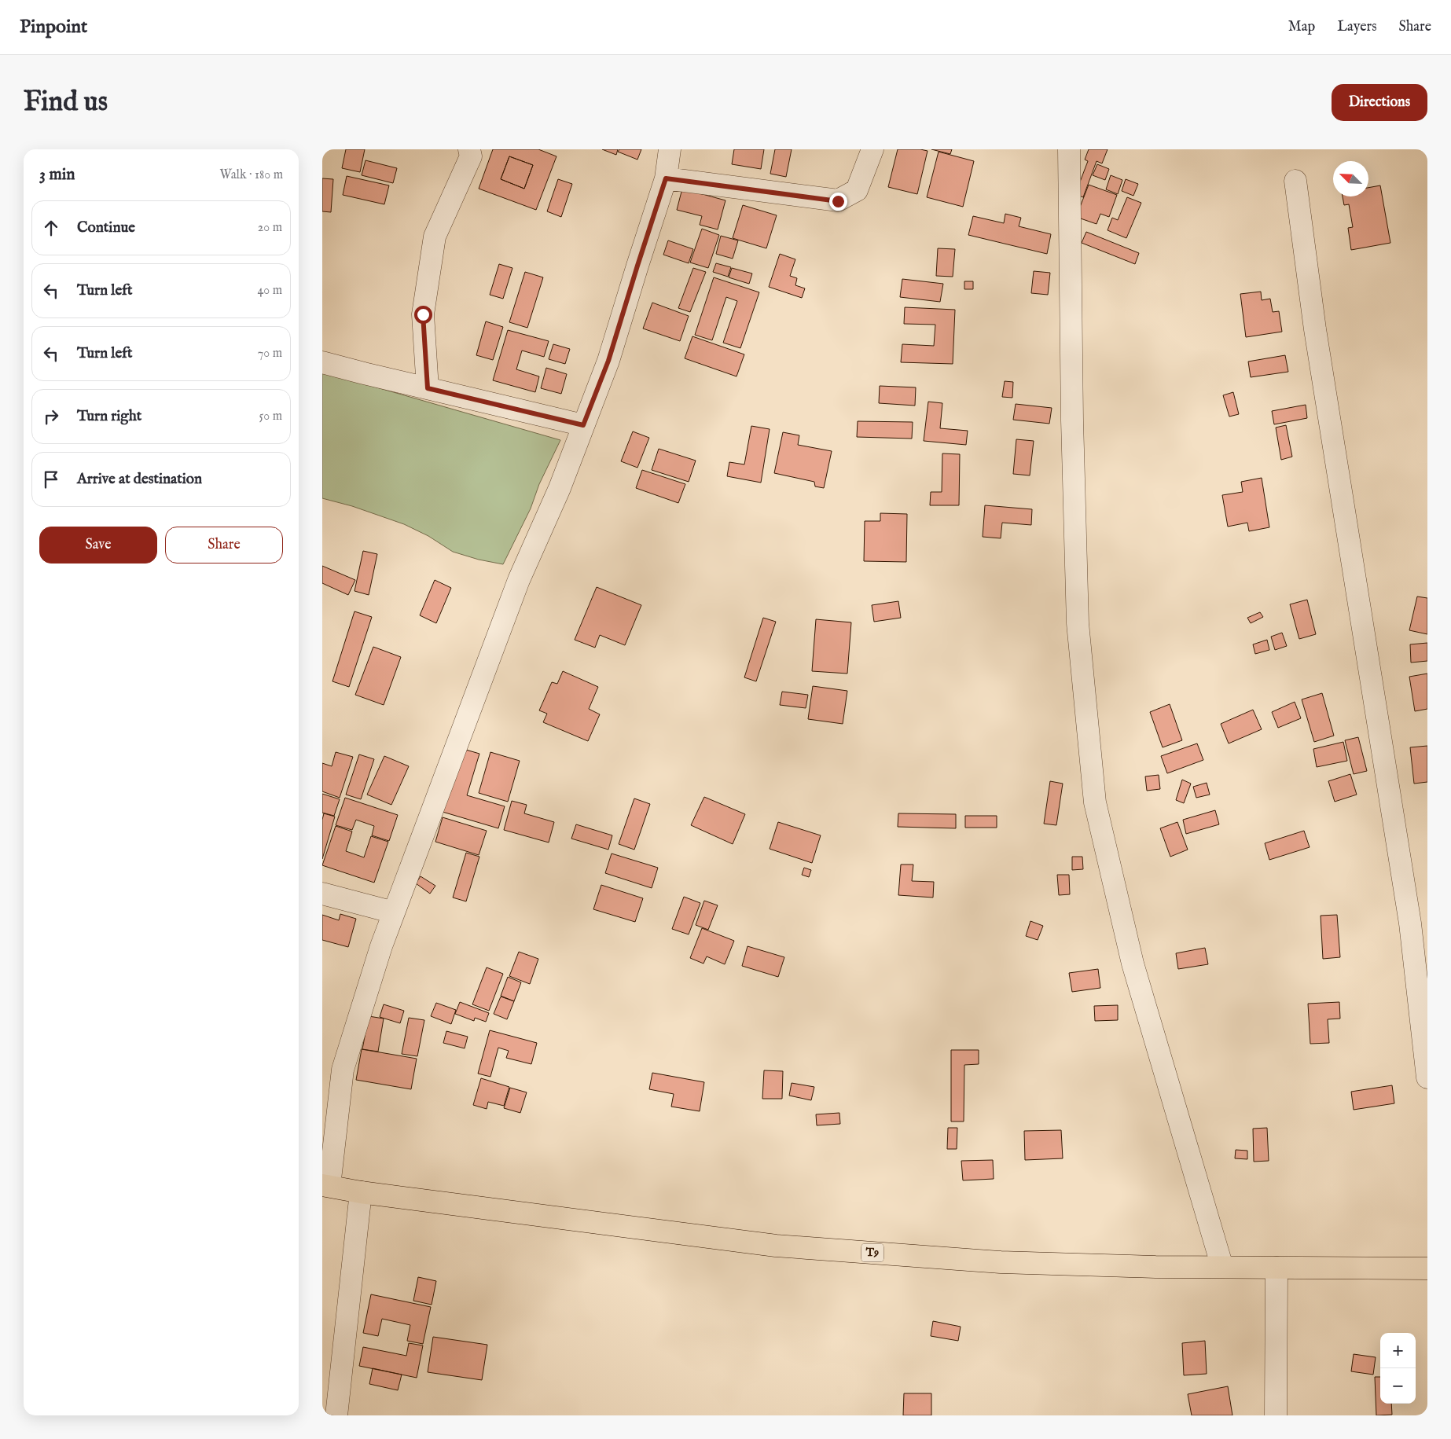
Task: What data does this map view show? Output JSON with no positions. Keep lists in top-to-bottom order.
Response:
{
  "streets": {
    "highway": ["T9"]
  },
  "north": "top left",
  "page": {
    "header": "Pinpoint",
    "nav": ["Map", "Layers", "Share"],
    "buttons": [
      "Directions",
      ["Save", "Share"]
    ],
    "title": "Find us",
    "heading": ["3 min", "Walk · 180 m"],
    "list": [
      ["Continue", "20 m"],
      ["Turn left", "40 m"],
      ["Turn left", "70 m"],
      ["Turn right", "50 m"],
      "Arrive at destination"
    ],
    "map_buttons": ["+", "−"]
  }
}
